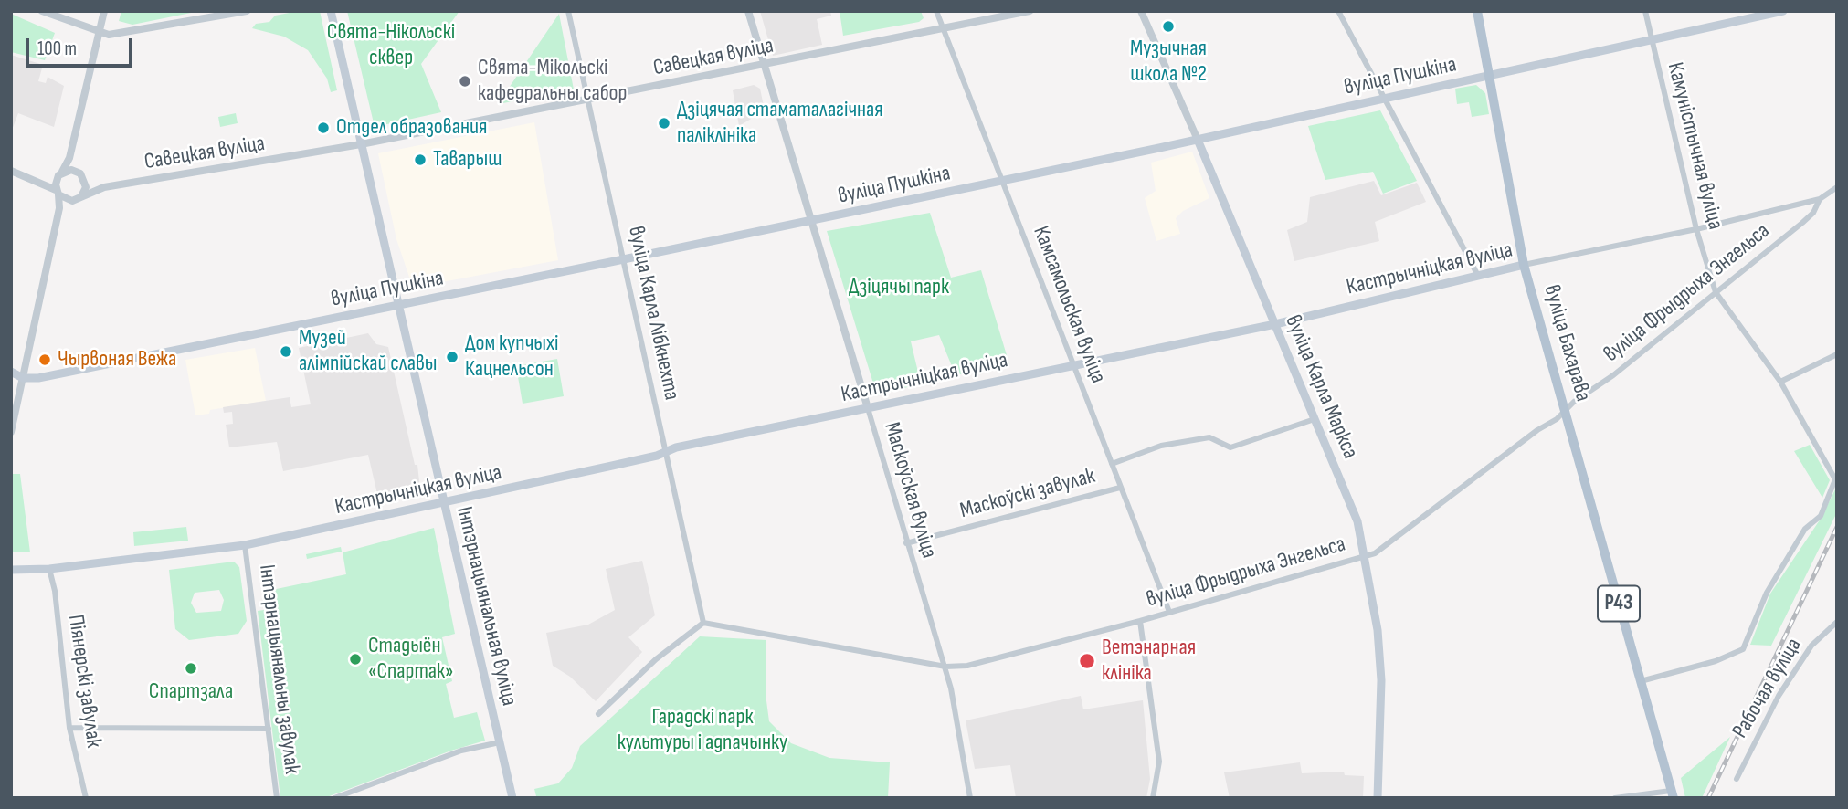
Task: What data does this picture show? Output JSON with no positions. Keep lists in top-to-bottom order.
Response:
{
  "streets": {
    "main road": [
      "вуліца Пушкіна",
      "Кастрычніцкая вуліца",
      "вуліца Бахарава",
      "вуліца Карла Маркса",
      "Р43",
      "Інтэрнацыянальная вуліца"
    ],
    "street": [
      "Савецкая вуліца",
      "Камуністычная вуліца",
      "вуліца Фрыдрыха Энгельса",
      "Камсамольская вуліца",
      "вуліца Карла Лібкнехта",
      "Маскоўская вуліца",
      "Маскоўскі завулак",
      "Інтэрнацыянальны завулак",
      "Піянерскі завулак",
      "Рабочая вуліца"
    ]
  },
  "crossings": [
    ["Савецкая вуліца", "Камсамольская вуліца"],
    ["Савецкая вуліца", "вуліца Карла Лібкнехта"],
    ["Савецкая вуліца", "Маскоўская вуліца"],
    ["Савецкая вуліца", "Інтэрнацыянальная вуліца"],
    ["вуліца Пушкіна", "Камуністычная вуліца"],
    ["вуліца Пушкіна", "Камсамольская вуліца"],
    ["вуліца Пушкіна", "вуліца Карла Лібкнехта"],
    ["вуліца Пушкіна", "вуліца Бахарава"],
    ["вуліца Пушкіна", "вуліца Карла Маркса"],
    ["вуліца Пушкіна", "Маскоўская вуліца"],
    ["вуліца Пушкіна", "Інтэрнацыянальная вуліца"],
    ["Камуністычная вуліца", "Кастрычніцкая вуліца"],
    ["Камуністычная вуліца", "вуліца Фрыдрыха Энгельса"],
    ["Кастрычніцкая вуліца", "вуліца Фрыдрыха Энгельса"],
    ["Кастрычніцкая вуліца", "Камсамольская вуліца"],
    ["Кастрычніцкая вуліца", "вуліца Карла Лібкнехта"],
    ["Кастрычніцкая вуліца", "вуліца Бахарава"],
    ["Кастрычніцкая вуліца", "вуліца Карла Маркса"],
    ["Кастрычніцкая вуліца", "Маскоўская вуліца"],
    ["Кастрычніцкая вуліца", "Інтэрнацыянальная вуліца"],
    ["Кастрычніцкая вуліца", "Інтэрнацыянальны завулак"],
    ["Кастрычніцкая вуліца", "Піянерскі завулак"],
    ["вуліца Фрыдрыха Энгельса", "Камсамольская вуліца"],
    ["вуліца Фрыдрыха Энгельса", "вуліца Карла Лібкнехта"],
    ["вуліца Фрыдрыха Энгельса", "вуліца Бахарава"],
    ["вуліца Фрыдрыха Энгельса", "вуліца Карла Маркса"],
    ["вуліца Фрыдрыха Энгельса", "Маскоўская вуліца"],
    ["Камсамольская вуліца", "Маскоўскі завулак"],
    ["вуліца Карла Маркса", "Маскоўскі завулак"],
    ["Маскоўская вуліца", "Маскоўскі завулак"]
  ],
  "parks": ["Свята-Нікольскі сквер", "Дзіцячы парк", "Гарадскі парк культуры і адпачынку"],
  "places": [
    "Музычная школа №2",
    "Свята-Мікольскі кафедральны сабор",
    "Дзіцячая стаматалагічная паліклініка",
    "Отдел образования",
    "Таварыш",
    "Музей алімпійскай славы",
    "Дом купчыхі Кацнельсон",
    "Чырвоная Вежа",
    "Стадыён «Спартак»",
    "Ветэнарная клініка",
    "Спартзала"
  ],
  "scale_bar": "100 m"
}
